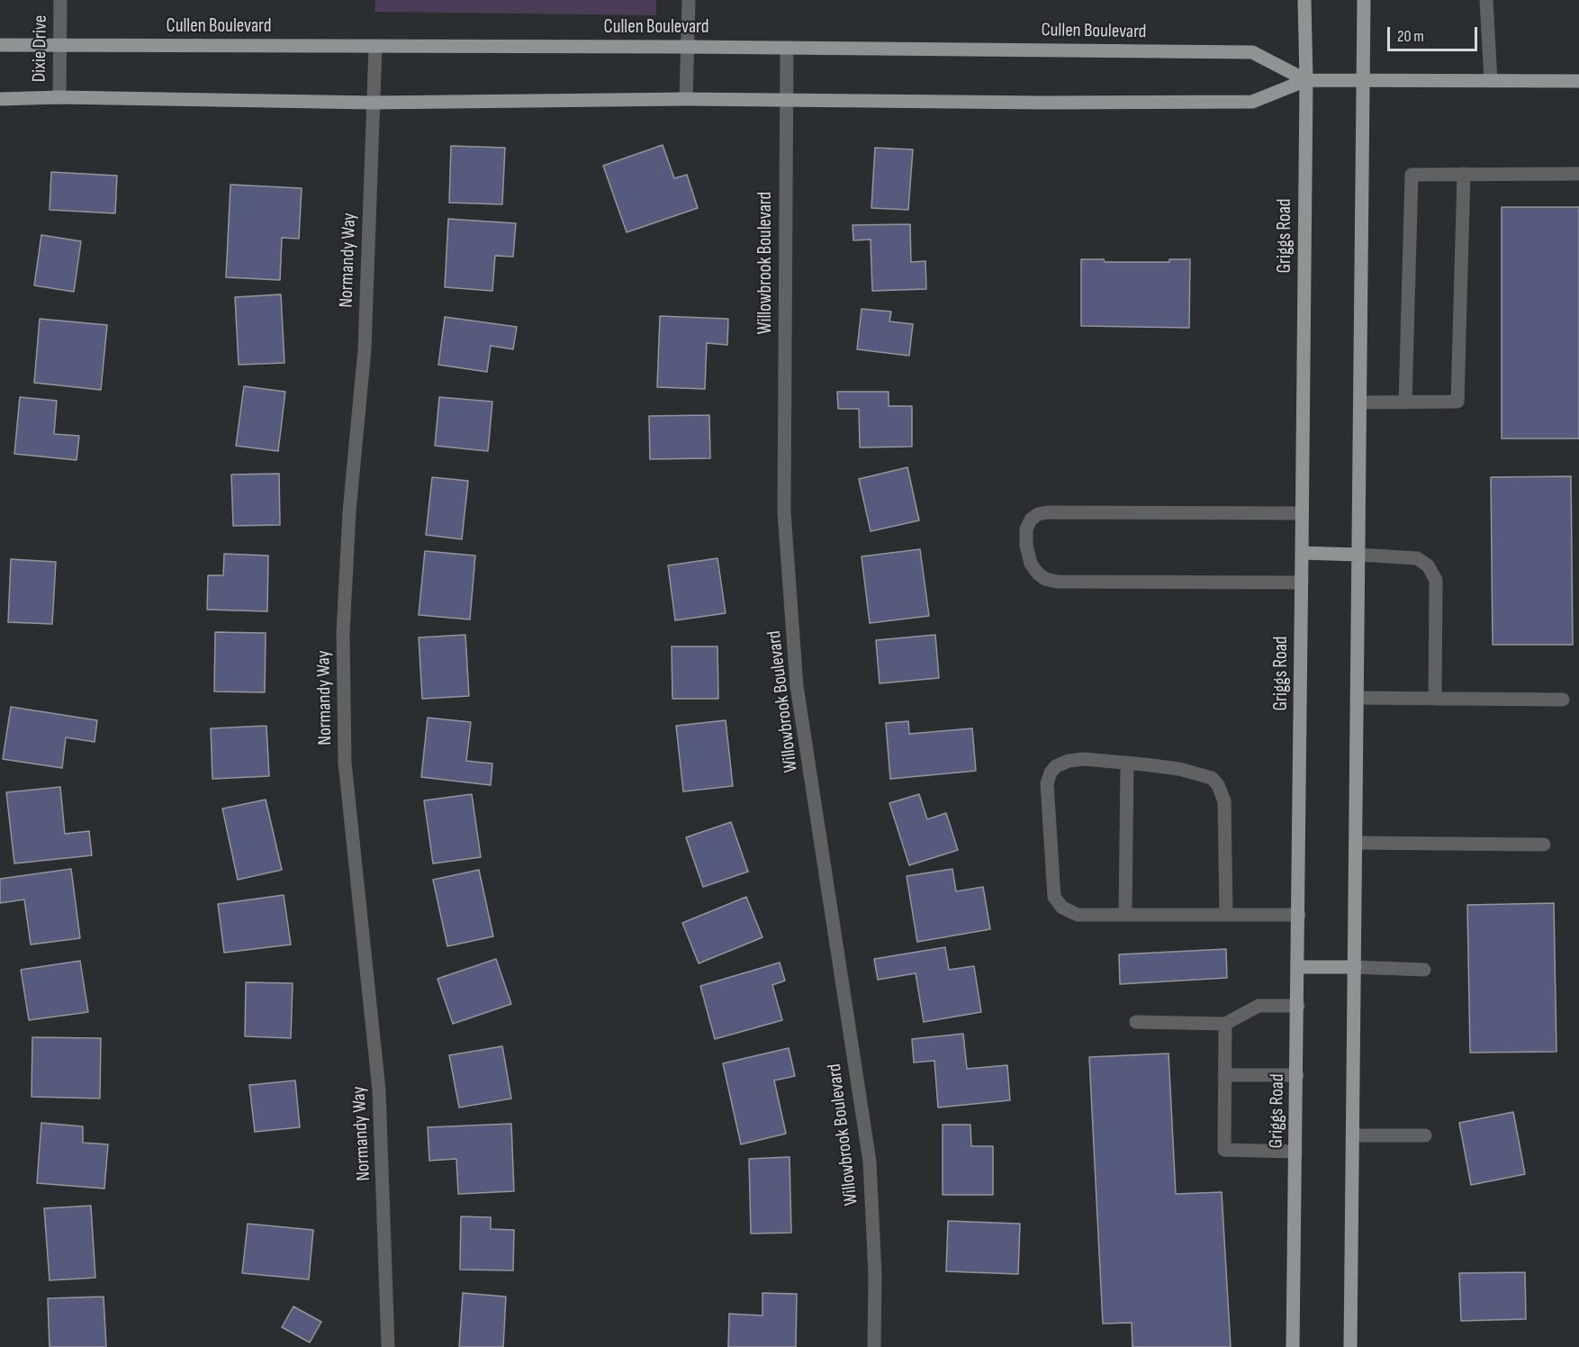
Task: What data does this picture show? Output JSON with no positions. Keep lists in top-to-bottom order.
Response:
{
  "streets": {
    "main road": ["Cullen Boulevard", "Griggs Road"],
    "street": ["Dixie Drive", "Normandy Way", "Willowbrook Boulevard"]
  },
  "crossings": [
    ["Cullen Boulevard", "Dixie Drive"],
    ["Cullen Boulevard", "Griggs Road"],
    ["Cullen Boulevard", "Normandy Way"],
    ["Cullen Boulevard", "Willowbrook Boulevard"]
  ],
  "scale_bar": "20 m"
}
